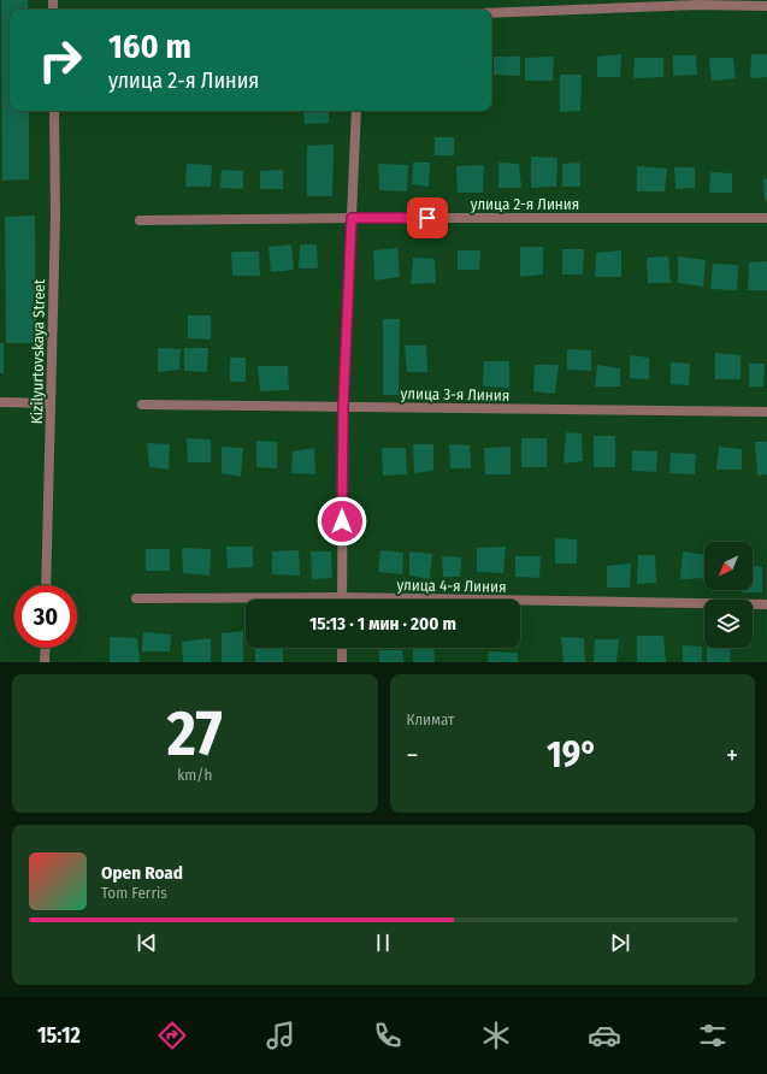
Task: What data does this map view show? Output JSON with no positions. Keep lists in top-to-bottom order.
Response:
{
  "streets": {
    "street": [
      "улица 2-я Линия",
      "Kizilyurtovskaya Street",
      "улица 3-я Линия",
      "улица 4-я Линия"
    ]
  },
  "north": "bottom left",
  "page": {
    "turn": ["160 m", "улица 2-я Линия"],
    "limit": "30",
    "trip": "15:13 · 1 мин · 200 m",
    "tile": [
      ["27", "km/h"],
      "Климат"
    ],
    "heat": ["−", "19°", "+"],
    "song": ["Open Road", "Tom Ferris"],
    "tabs": "15:12"
  }
}
